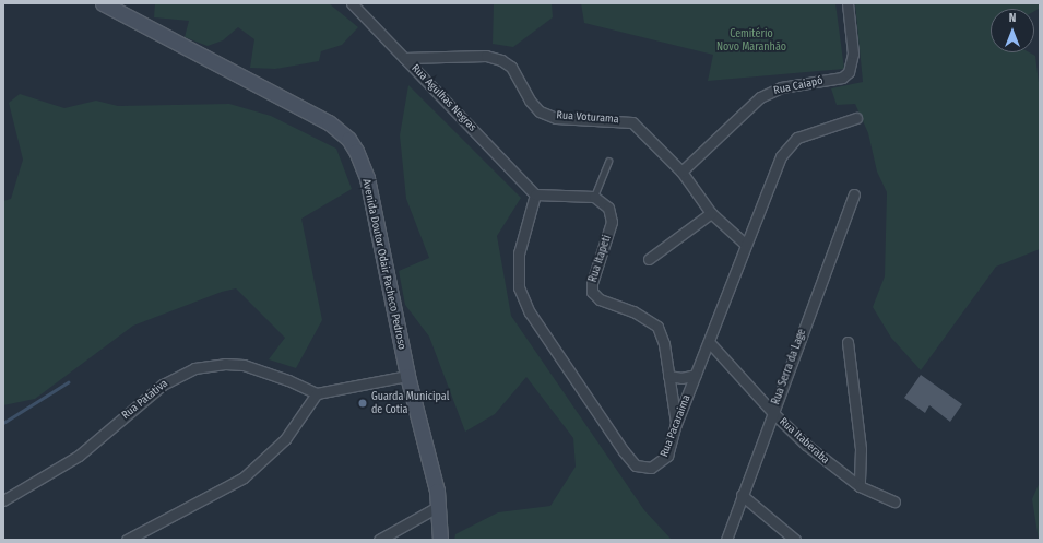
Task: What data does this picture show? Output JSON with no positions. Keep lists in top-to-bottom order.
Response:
{
  "streets": {
    "main road": ["Avenida Doutor Odair Pacheco Pedroso"],
    "street": [
      "Rua Caiapó",
      "Rua Agulhas Negras",
      "Rua Voturama",
      "Rua Itapeti",
      "Rua Serra da Lage",
      "Rua Patativa",
      "Rua Pacaraima",
      "Rua Itaberaba"
    ]
  },
  "crossings": [
    ["Rua Caiapó", "Rua Voturama"],
    ["Rua Agulhas Negras", "Rua Voturama"],
    ["Rua Agulhas Negras", "Rua Pacaraima"],
    ["Rua Voturama", "Rua Pacaraima"],
    ["Rua Itapeti", "Rua Pacaraima"],
    ["Rua Serra da Lage", "Rua Itaberaba"],
    ["Rua Pacaraima", "Rua Itaberaba"]
  ],
  "parks": ["Cemitério Novo Maranhão"],
  "places": ["Guarda Municipal de Cotia"],
  "north": "top"
}
